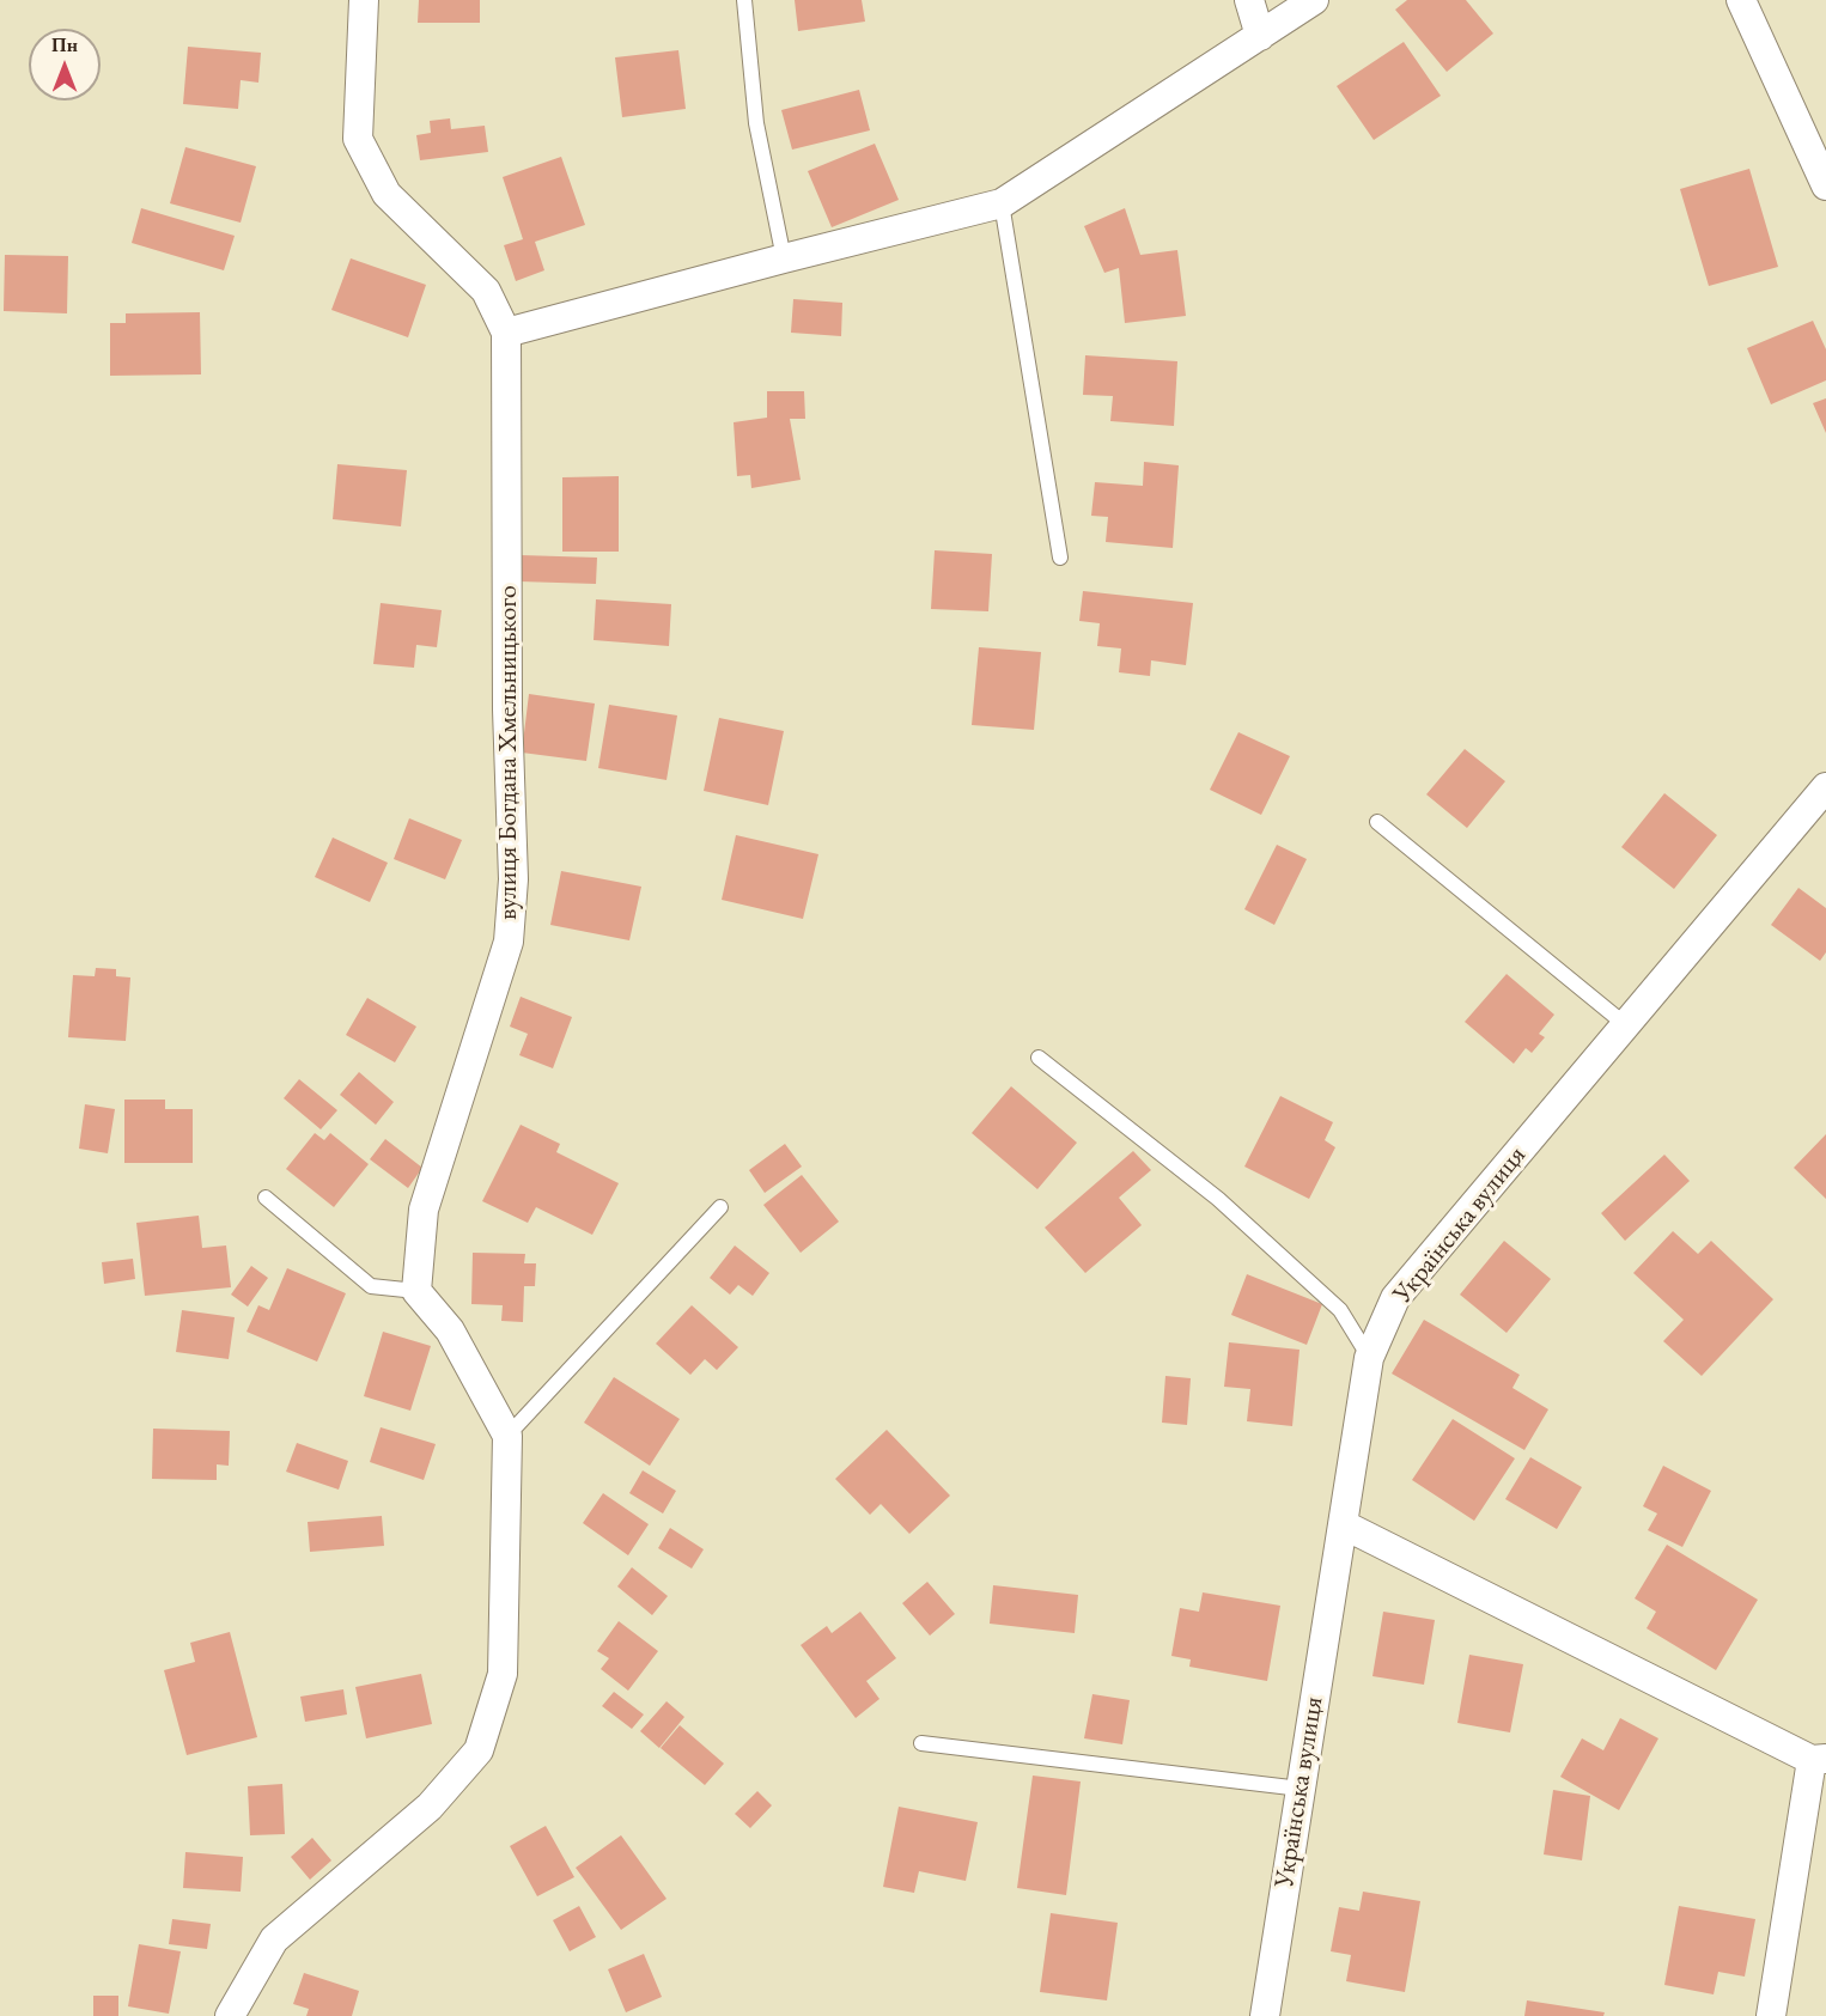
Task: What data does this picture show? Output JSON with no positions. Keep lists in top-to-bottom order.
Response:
{
  "streets": {
    "street": ["вулиця Богдана Хмельницького", "Українська вулиця"]
  },
  "north": "top"
}
